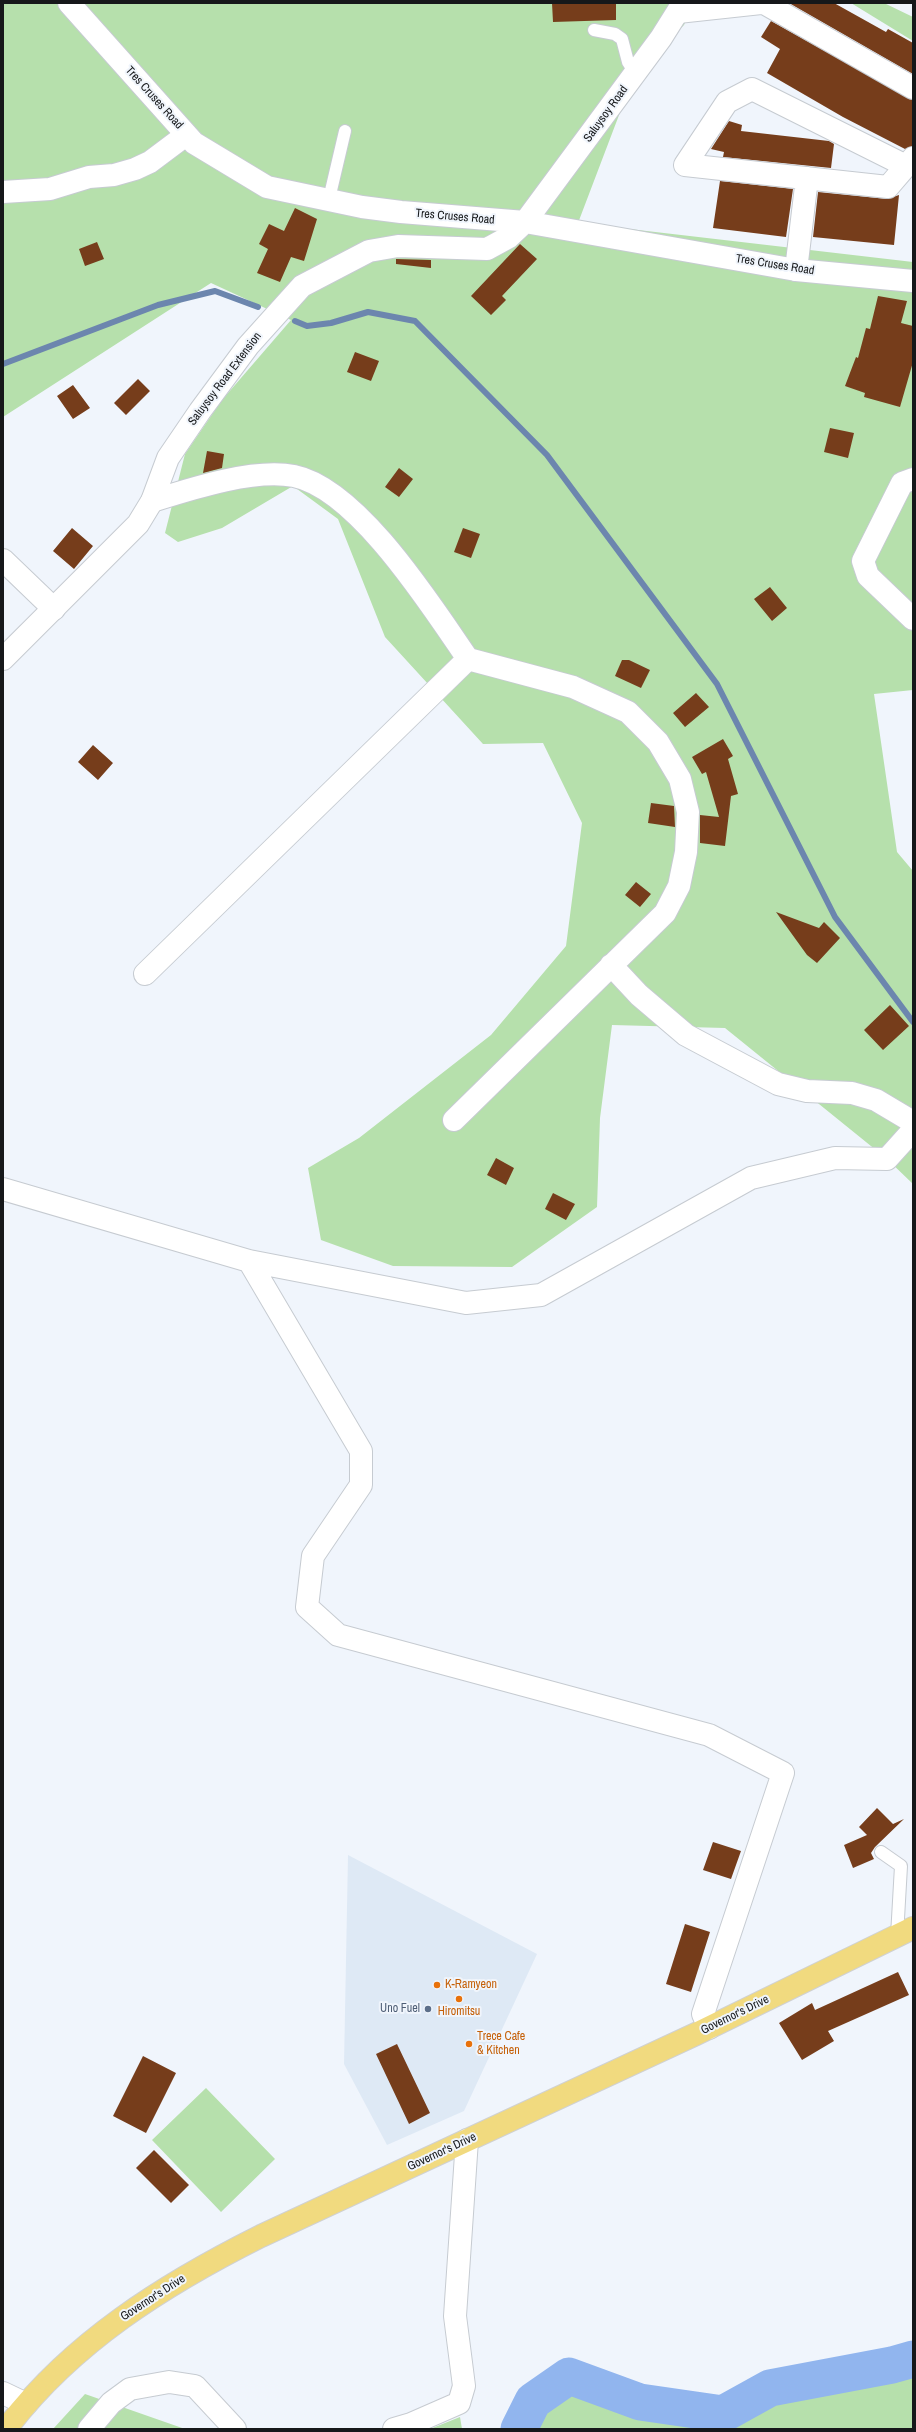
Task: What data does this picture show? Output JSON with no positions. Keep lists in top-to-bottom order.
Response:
{
  "streets": {
    "main road": ["Governor's Drive"],
    "street": ["Tres Cruses Road", "Saluysoy Road", "Saluysoy Road Extension"]
  },
  "crossings": [
    ["Tres Cruses Road", "Saluysoy Road"],
    ["Tres Cruses Road", "Saluysoy Road Extension"],
    ["Saluysoy Road", "Saluysoy Road Extension"]
  ],
  "places": [
    "K-Ramyeon",
    "Hiromitsu",
    "Uno Fuel",
    "Trece Cafe & Kitchen"
  ]
}
